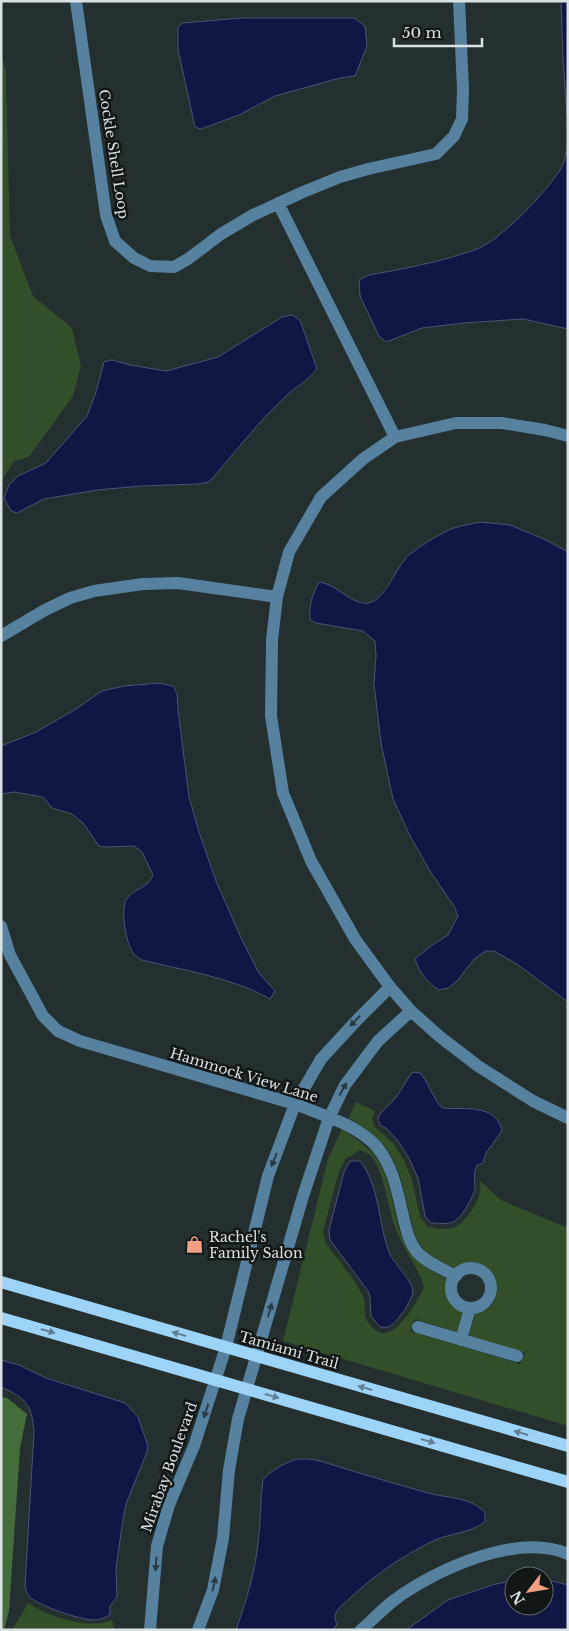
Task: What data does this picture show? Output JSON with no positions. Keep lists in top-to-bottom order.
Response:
{
  "streets": {
    "main road": ["Tamiami Trail"],
    "street": ["Cockle Shell Loop", "Hammock View Lane", "Mirabay Boulevard"]
  },
  "crossings": [
    ["Hammock View Lane", "Mirabay Boulevard"],
    ["Tamiami Trail", "Mirabay Boulevard"]
  ],
  "places": {
    "shop": ["Rachel's Family Salon"]
  },
  "scale_bar": "50 m",
  "north": "bottom left"
}
